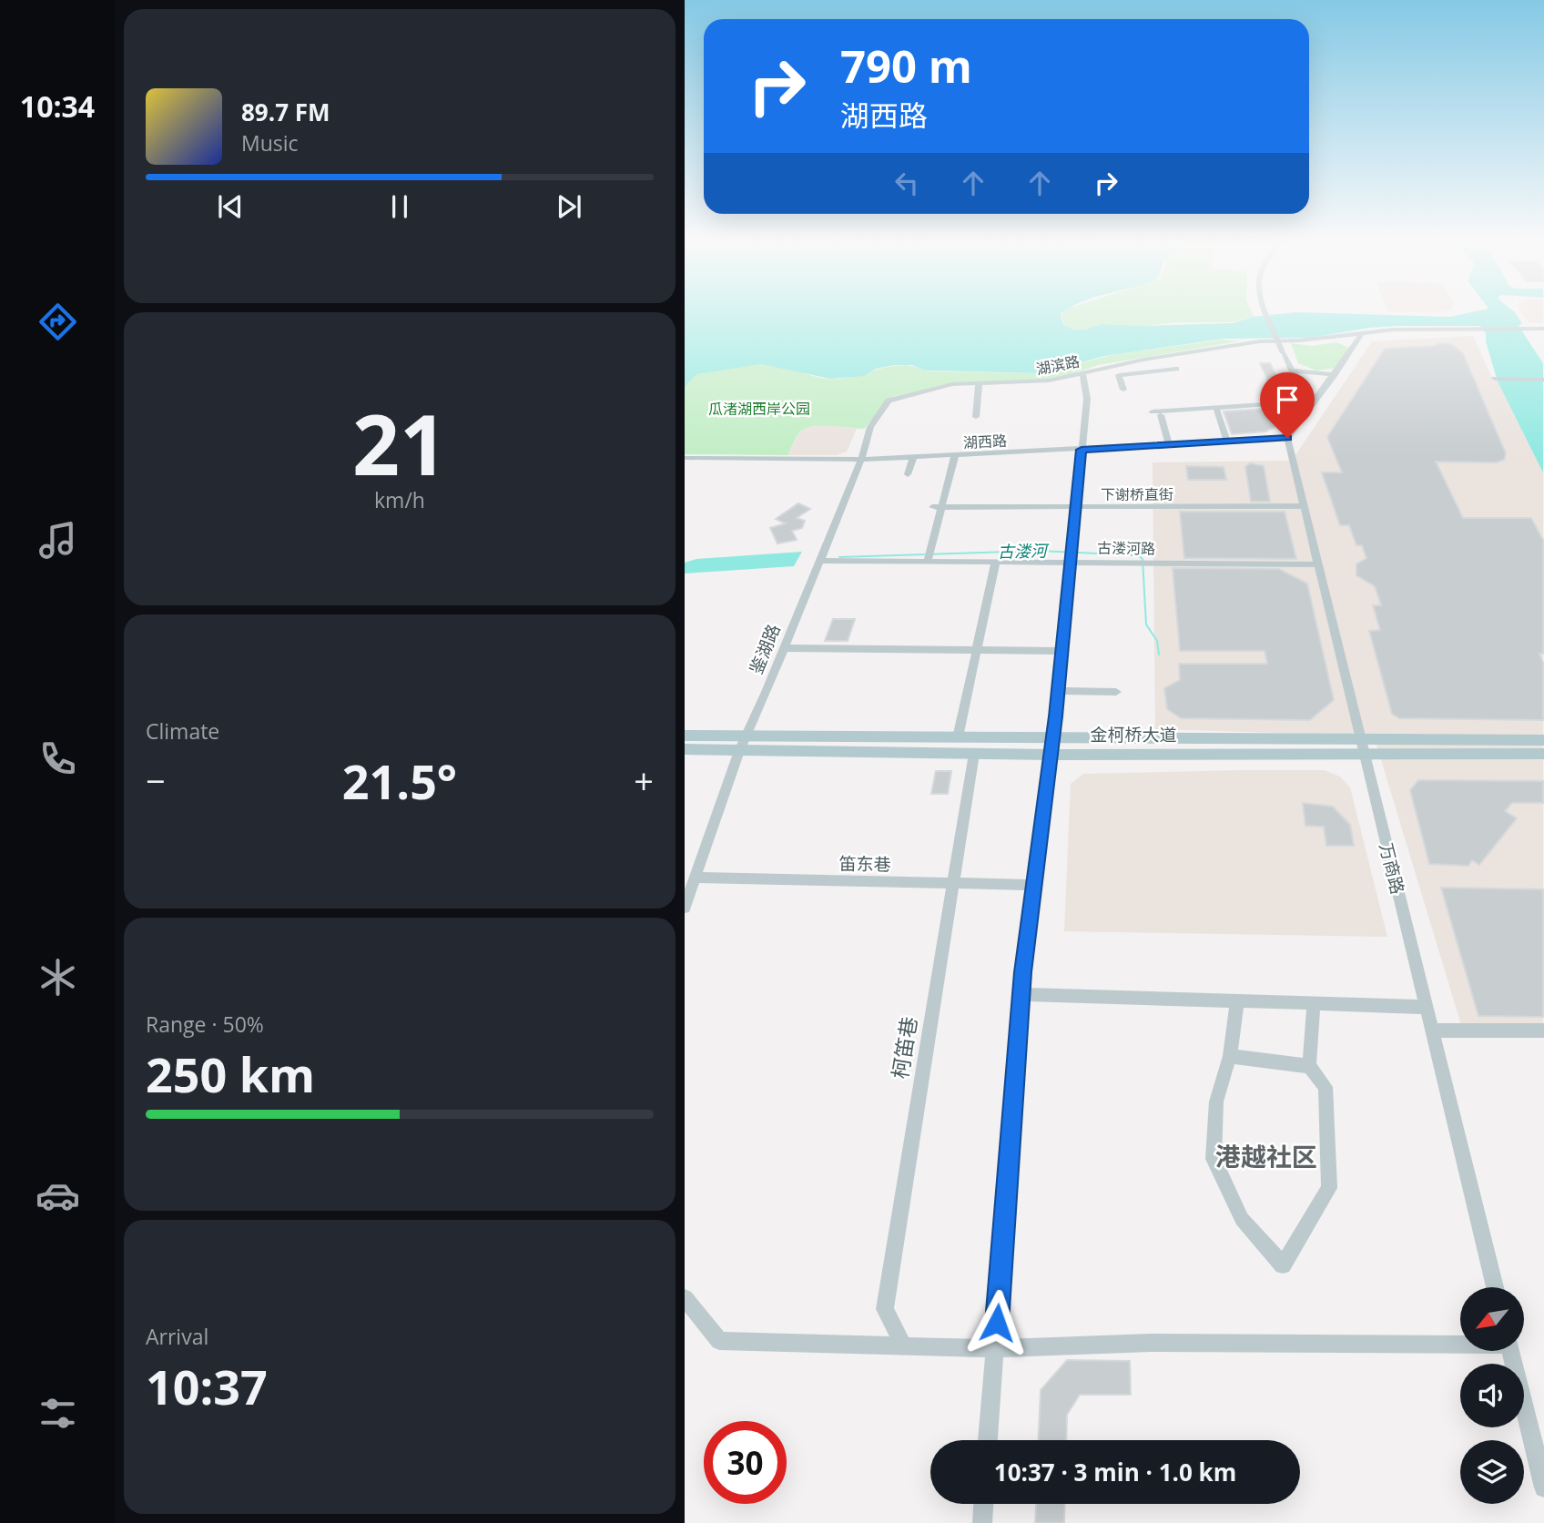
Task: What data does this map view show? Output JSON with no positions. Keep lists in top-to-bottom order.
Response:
{
  "streets": {
    "main road": ["金柯桥大道"],
    "street": [
      "湖滨路",
      "湖西路",
      "下谢桥直街",
      "古溇河路",
      "鉴湖路",
      "笛东巷",
      "万商路",
      "柯笛巷"
    ]
  },
  "crossings": [
    ["湖滨路", "鉴湖路"],
    ["湖西路", "鉴湖路"],
    ["湖西路", "万商路"],
    ["下谢桥直街", "万商路"],
    ["古溇河路", "鉴湖路"],
    ["古溇河路", "万商路"],
    ["鉴湖路", "金柯桥大道"],
    ["鉴湖路", "笛东巷"],
    ["金柯桥大道", "万商路"],
    ["金柯桥大道", "柯笛巷"],
    ["笛东巷", "柯笛巷"]
  ],
  "districts": ["港越社区"],
  "water": ["古溇河"],
  "parks": ["瓜渚湖西岸公园"],
  "north": "bottom left",
  "page": {
    "tabs": "10:34",
    "turn": ["790 m", "湖西路"],
    "song": ["89.7 FM", "Music"],
    "tile": [
      ["21", "km/h"],
      "Climate",
      ["Range · 50%", "250 km"],
      ["Arrival", "10:37"]
    ],
    "heat": ["−", "21.5°", "+"],
    "limit": "30",
    "trip": "10:37 · 3 min · 1.0 km"
  }
}
